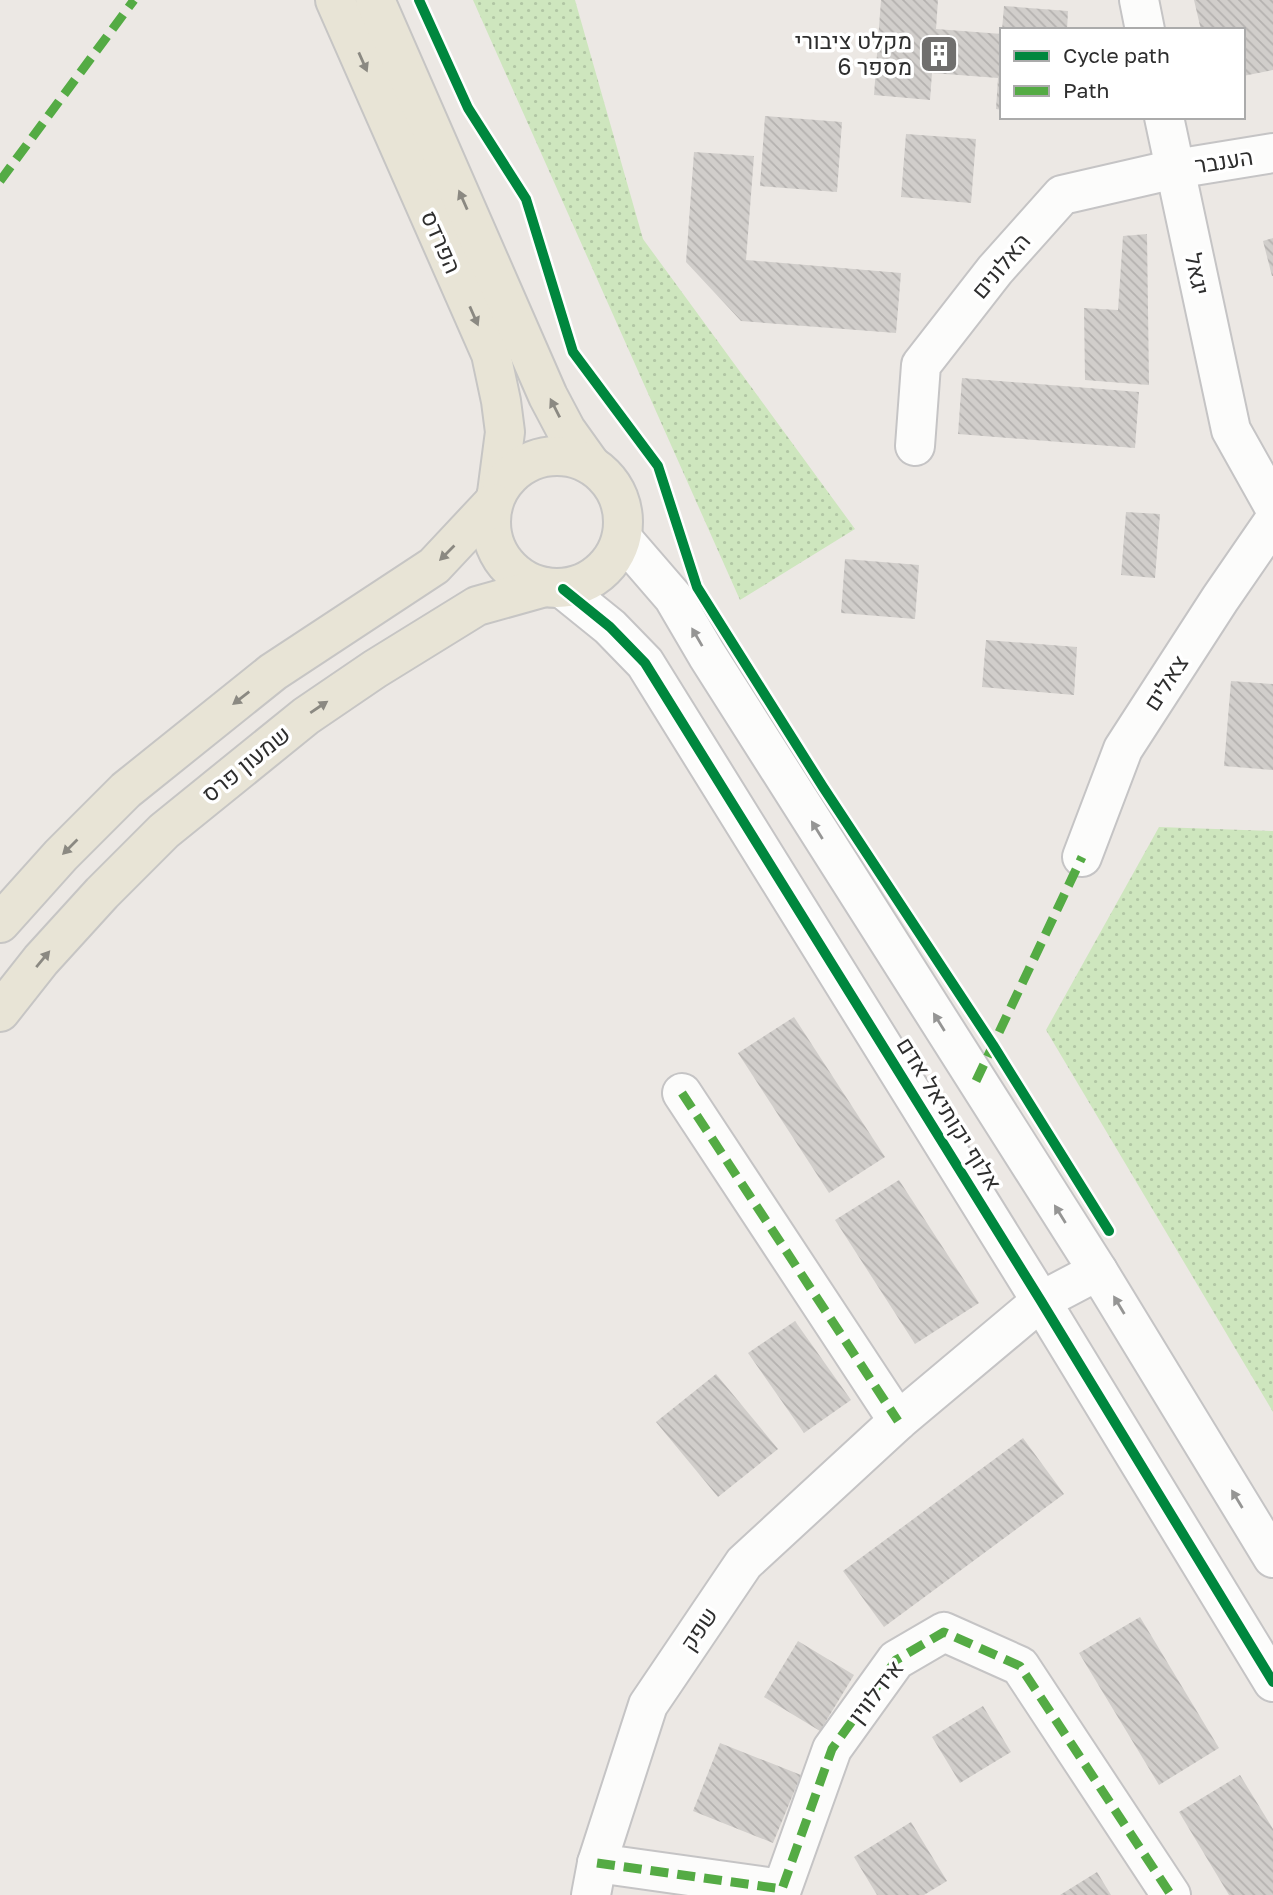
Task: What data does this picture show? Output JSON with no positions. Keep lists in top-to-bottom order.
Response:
{
  "streets": {
    "main road": ["הפרדס", "שמעון פרס"],
    "street": [
      "הענבר",
      "האלונים",
      "יגאל",
      "צאלים",
      "אלוף יקותיאל אדם",
      "שפק",
      "אידלווין"
    ]
  },
  "crossings": [
    ["הענבר", "האלונים"],
    ["הענבר", "יגאל"],
    ["הפרדס", "שמעון פרס"],
    ["הפרדס", "אלוף יקותיאל אדם"],
    ["האלונים", "יגאל"],
    ["שמעון פרס", "אלוף יקותיאל אדם"],
    ["אלוף יקותיאל אדם", "שפק"],
    ["שפק", "אידלווין"]
  ],
  "places": {
    "building": ["מקלט ציבורי מספר 6"]
  },
  "legend": ["Cycle path", "Path"]
}
